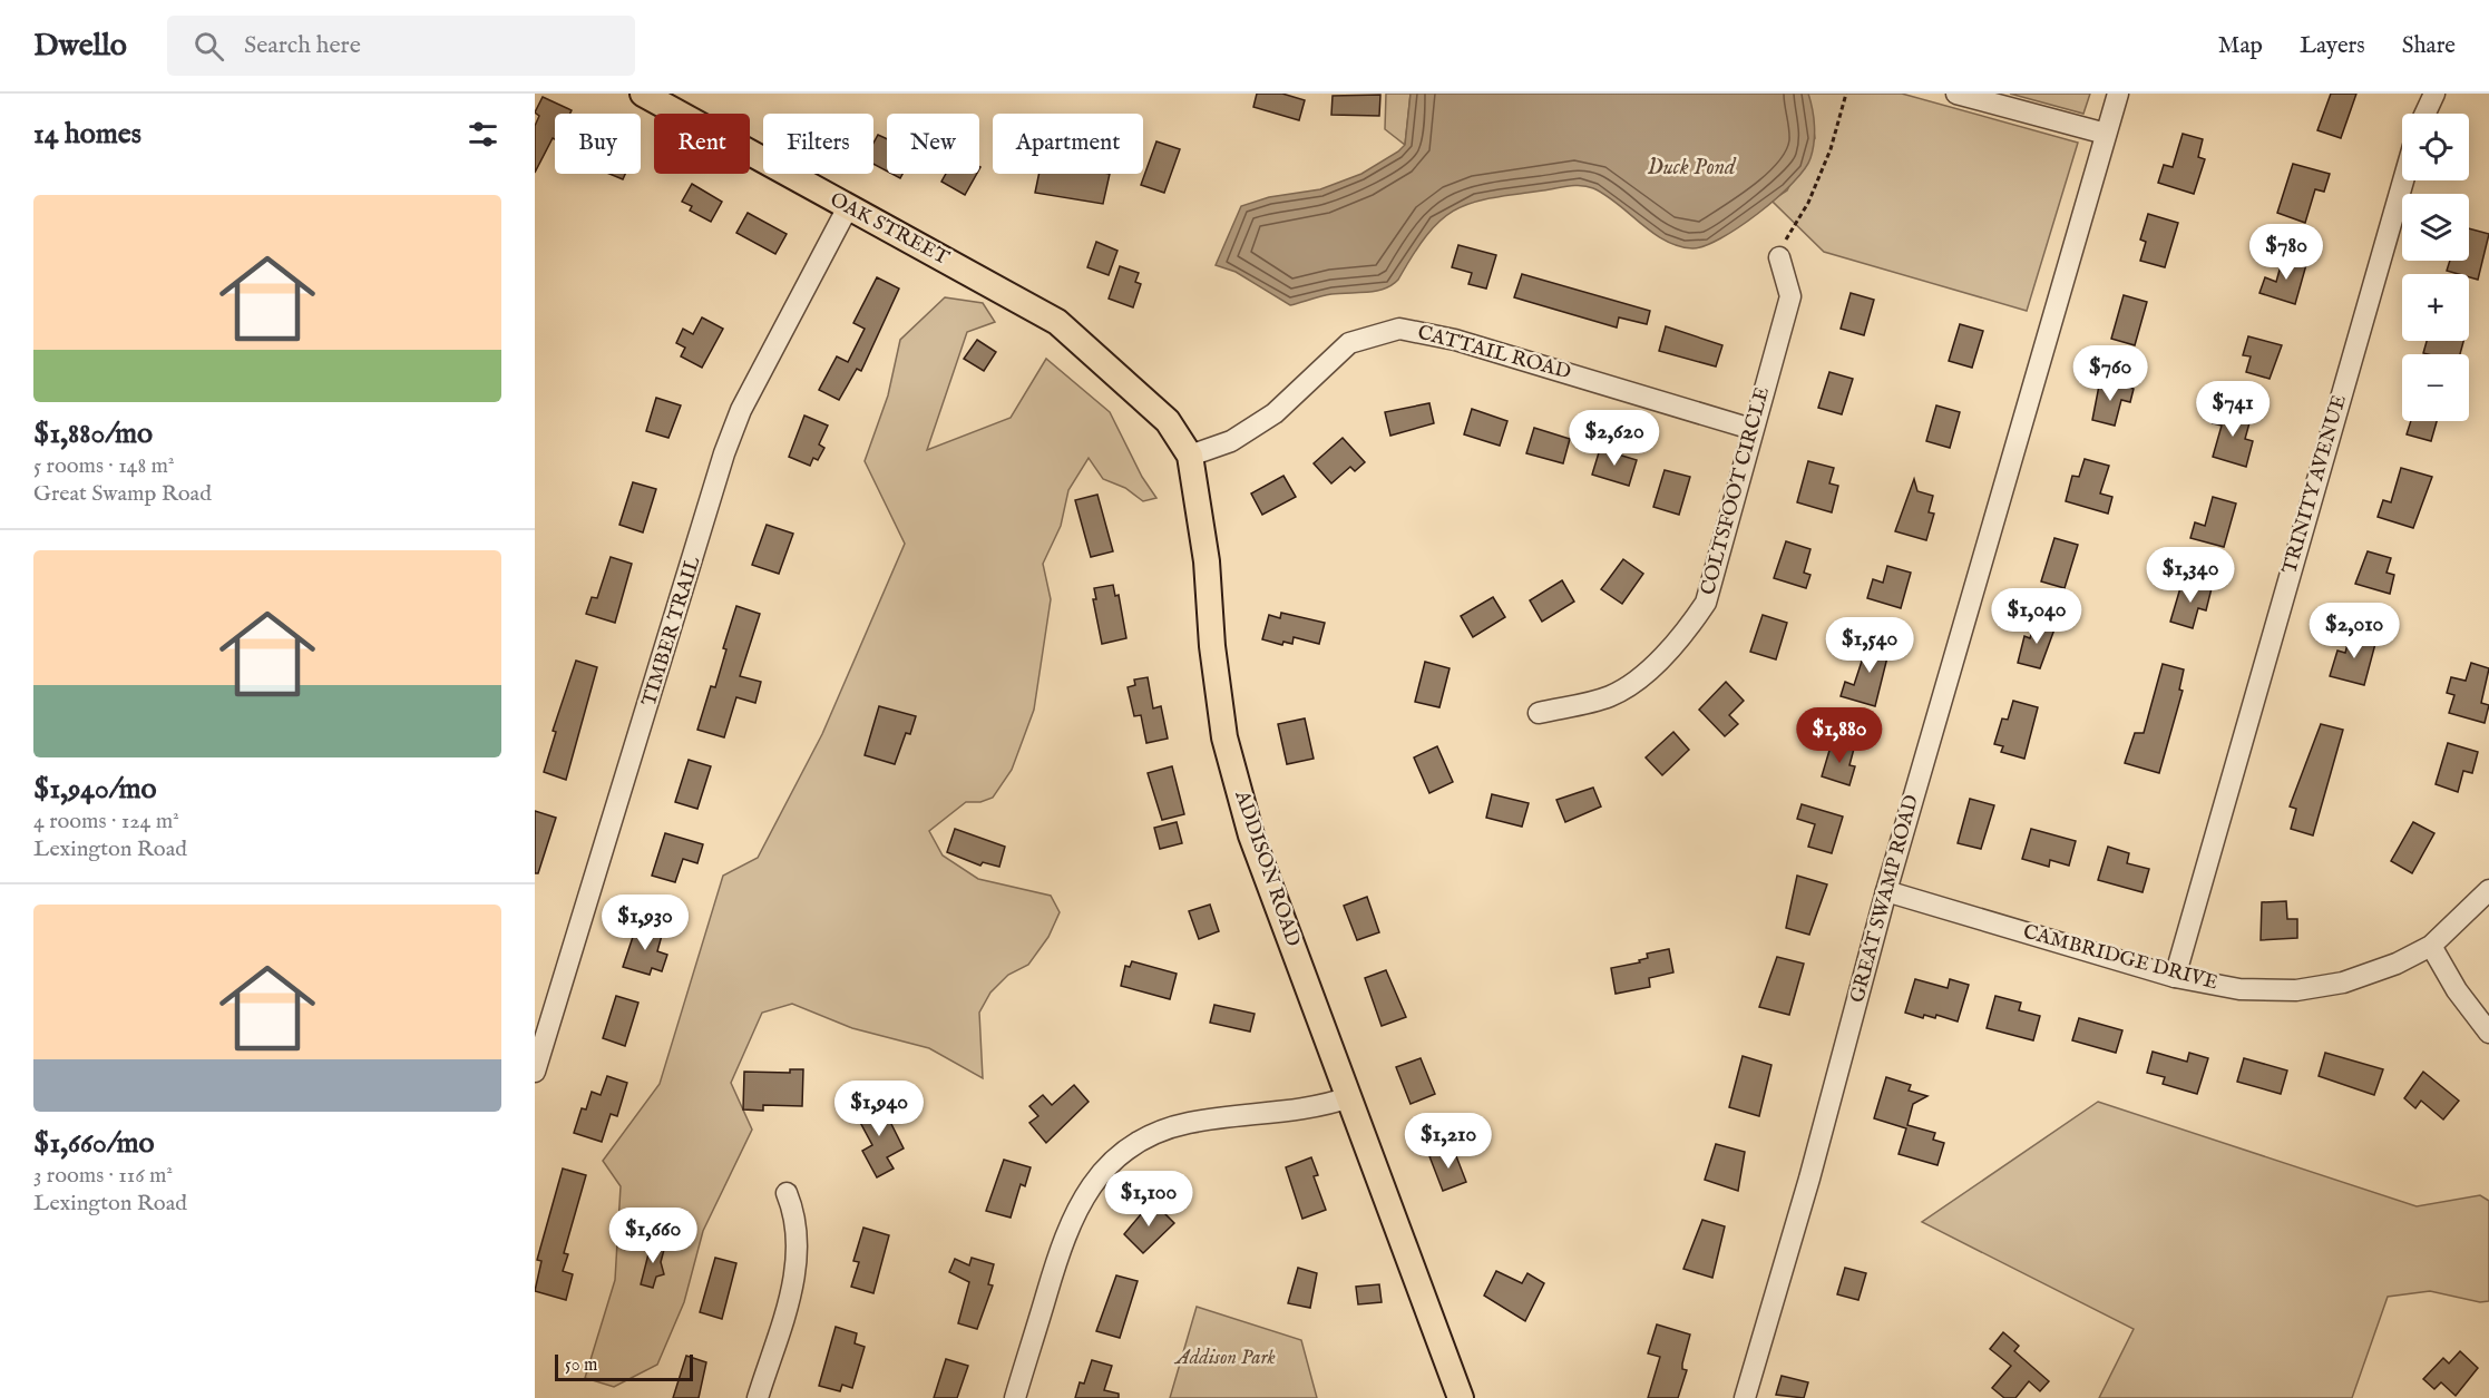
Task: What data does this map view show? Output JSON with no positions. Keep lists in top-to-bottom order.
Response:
{
  "streets": {
    "main road": ["OAK STREET", "ADDISON ROAD"],
    "street": [
      "CATTAIL ROAD",
      "TRINITY AVENUE",
      "COLTSFOOT CIRCLE",
      "TIMBER TRAIL",
      "GREAT SWAMP ROAD",
      "CAMBRIDGE DRIVE"
    ]
  },
  "crossings": [
    ["OAK STREET", "TIMBER TRAIL"],
    ["OAK STREET", "ADDISON ROAD"],
    ["CATTAIL ROAD", "COLTSFOOT CIRCLE"],
    ["CATTAIL ROAD", "ADDISON ROAD"],
    ["TRINITY AVENUE", "CAMBRIDGE DRIVE"],
    ["GREAT SWAMP ROAD", "CAMBRIDGE DRIVE"]
  ],
  "water": ["Duck Pond"],
  "parks": ["Addison Park"],
  "scale_bar": "50 m",
  "page": {
    "header": "Dwello",
    "search": "Search here",
    "nav": ["Map", "Layers", "Share"],
    "heading": "14 homes",
    "map_buttons": ["+", "−"],
    "chip": [
      "Buy",
      "Rent",
      "Filters",
      "New",
      "Apartment"
    ],
    "list": [
      {
        "name": "$1,880/mo",
        "note": "5 rooms · 148 m² · Great Swamp Road"
      },
      {
        "name": "$1,940/mo",
        "note": "4 rooms · 124 m² · Lexington Road"
      },
      {
        "name": "$1,660/mo",
        "note": "3 rooms · 116 m² · Lexington Road"
      }
    ],
    "price": [
      "$780",
      "$760",
      "$741",
      "$2,620",
      "$1,340",
      "$1,040",
      "$2,010",
      "$1,540",
      "$1,880",
      "$1,930",
      "$1,940",
      "$1,210",
      "$1,100",
      "$1,660"
    ],
    "scale": "50 m"
  }
}
